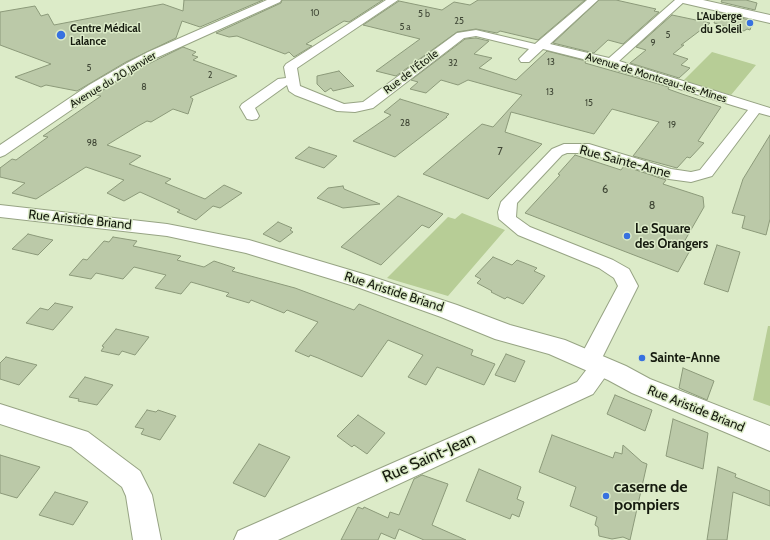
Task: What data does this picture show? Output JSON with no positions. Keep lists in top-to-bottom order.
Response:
{
  "streets": {
    "main road": ["Rue Aristide Briand"],
    "street": [
      "Rue de l'Étoile",
      "Avenue de Montceau-les-Mines",
      "Avenue du 20 Janvier",
      "Rue Sainte-Anne",
      "Rue Saint-Jean"
    ]
  },
  "crossings": [
    ["Rue de l'Étoile", "Avenue de Montceau-les-Mines"],
    ["Avenue de Montceau-les-Mines", "Rue Sainte-Anne"],
    ["Rue Sainte-Anne", "Rue Aristide Briand"],
    ["Rue Sainte-Anne", "Rue Saint-Jean"],
    ["Rue Aristide Briand", "Rue Saint-Jean"]
  ],
  "places": [
    "L'Auberge du Soleil",
    "Centre Médical Lalance",
    "Le Square des Orangers",
    "Sainte-Anne",
    "caserne de pompiers"
  ],
  "house_numbers": [
    "10",
    "5 b",
    "25",
    "5 a",
    "5",
    "9",
    "13",
    "32",
    "5",
    "2",
    "8",
    "13",
    "15",
    "28",
    "19",
    "98",
    "7",
    "6",
    "8"
  ]
}
